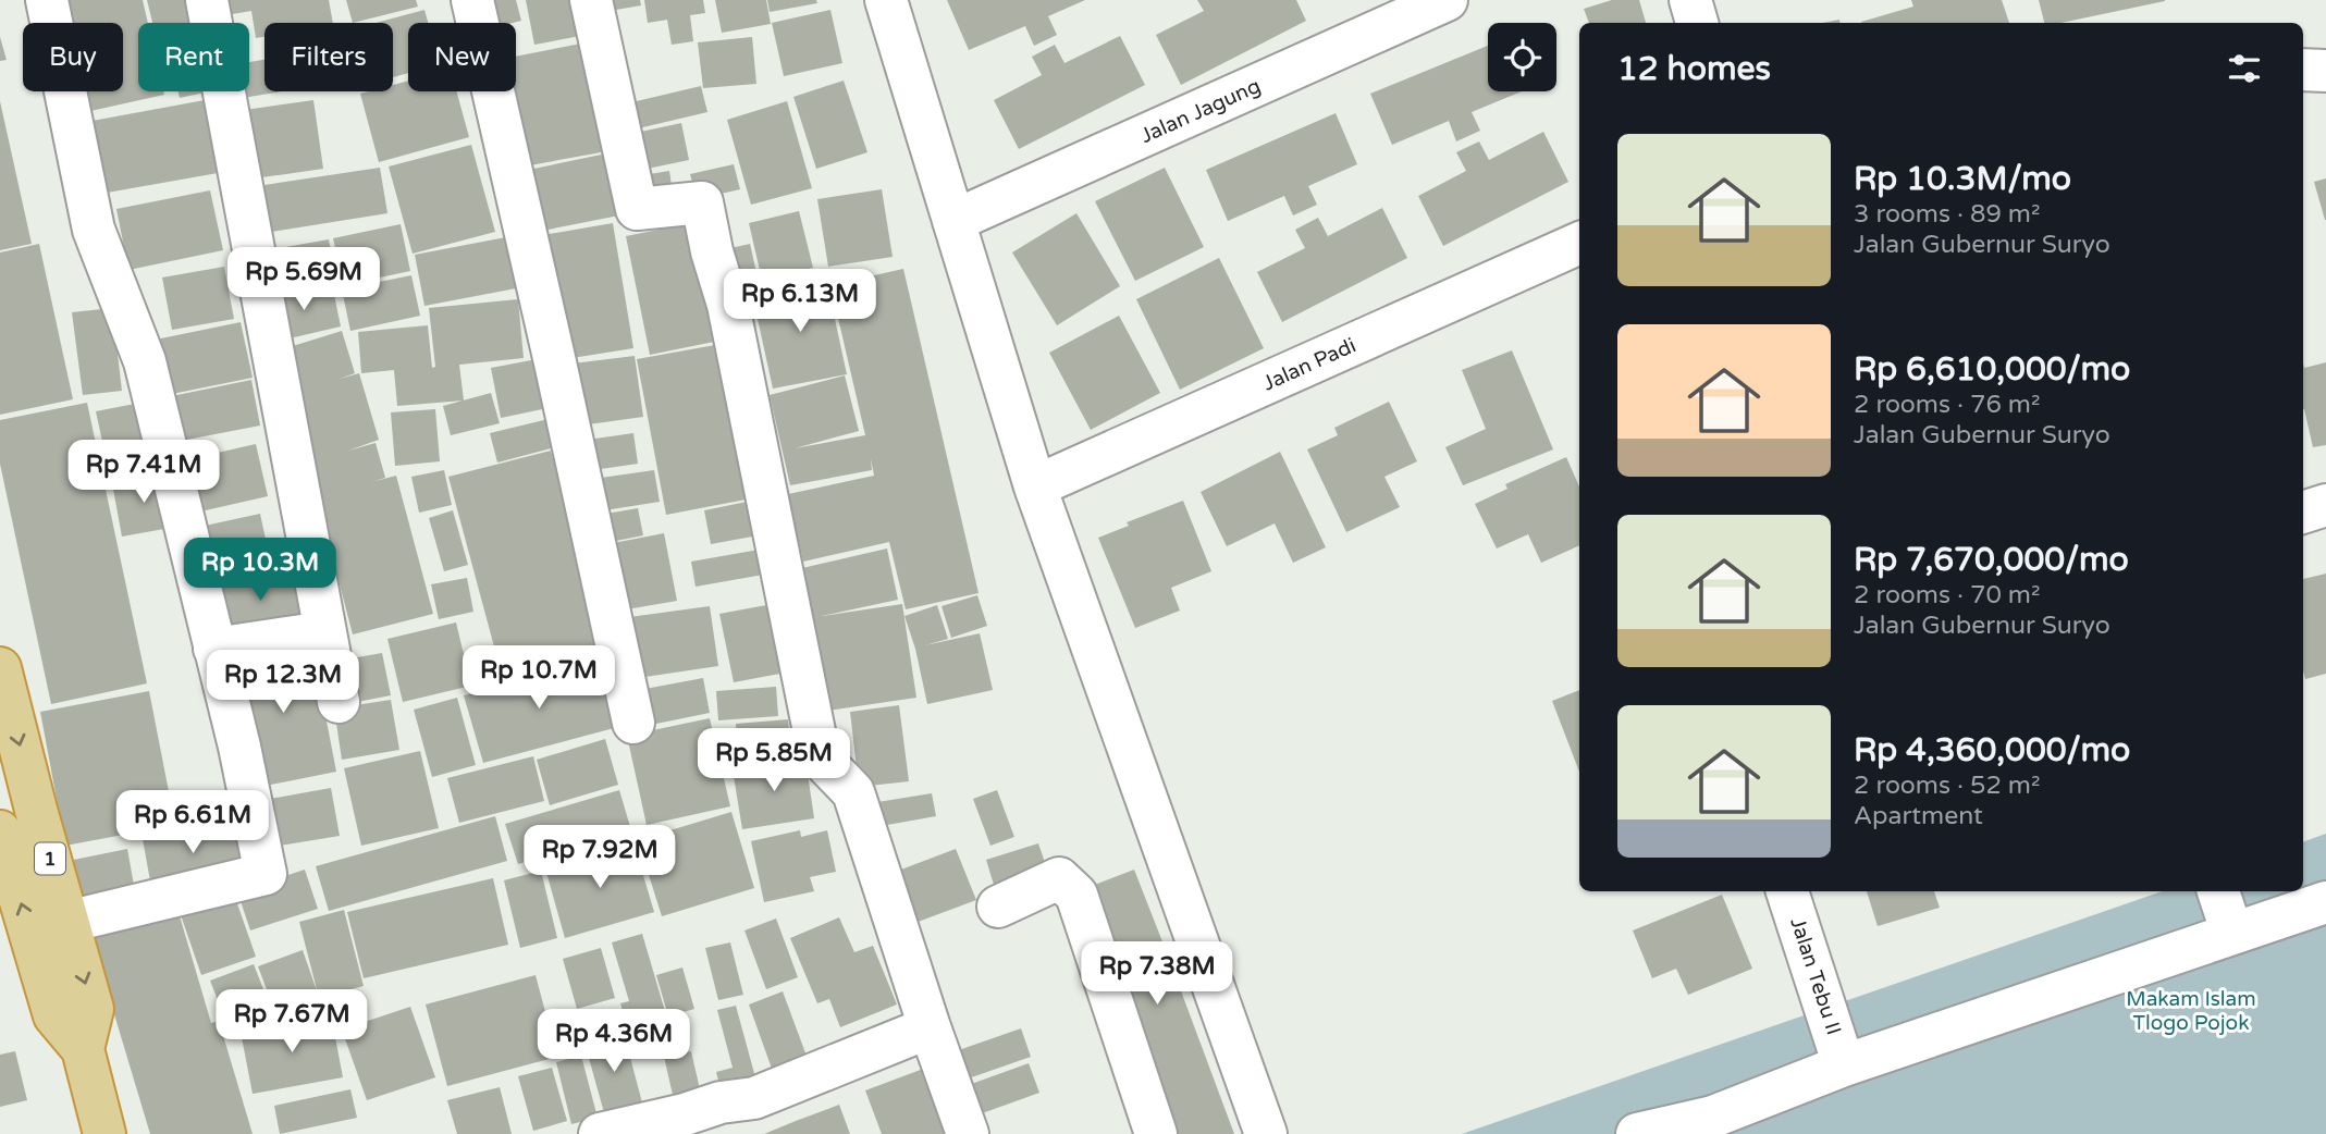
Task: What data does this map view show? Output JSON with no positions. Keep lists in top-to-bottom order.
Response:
{
  "streets": {
    "highway": ["1"],
    "street": ["Jalan Jagung", "Jalan Padi", "Jalan Tebu II"]
  },
  "parks": ["Makam Islam Tlogo Pojok"],
  "page": {
    "chip": [
      "Buy",
      "Rent",
      "Filters",
      "New"
    ],
    "heading": "12 homes",
    "list": [
      {
        "name": "Rp 10.3M/mo",
        "note": "3 rooms · 89 m² · Jalan Gubernur Suryo"
      },
      {
        "name": "Rp 6,610,000/mo",
        "note": "2 rooms · 76 m² · Jalan Gubernur Suryo"
      },
      {
        "name": "Rp 7,670,000/mo",
        "note": "2 rooms · 70 m² · Jalan Gubernur Suryo"
      },
      {
        "name": "Rp 4,360,000/mo",
        "note": "2 rooms · 52 m² · Apartment"
      }
    ],
    "price": [
      "Rp 5.69M",
      "Rp 6.13M",
      "Rp 7.41M",
      "Rp 10.3M",
      "Rp 10.7M",
      "Rp 12.3M",
      "Rp 5.85M",
      "Rp 6.61M",
      "Rp 7.92M",
      "Rp 7.38M",
      "Rp 7.67M",
      "Rp 4.36M"
    ]
  }
}
